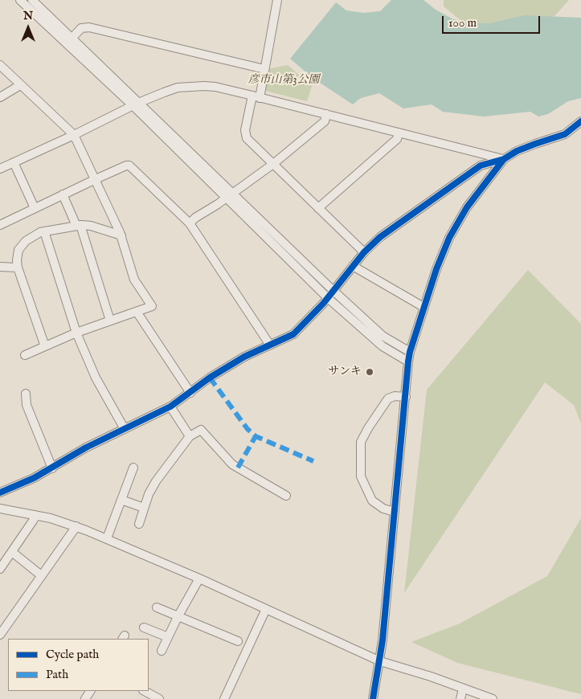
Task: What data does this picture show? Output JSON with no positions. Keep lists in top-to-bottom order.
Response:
{
  "parks": ["彦市山第3公園"],
  "places": ["サンキ"],
  "legend": ["Cycle path", "Path"],
  "scale_bar": "100 m",
  "north": "top"
}
